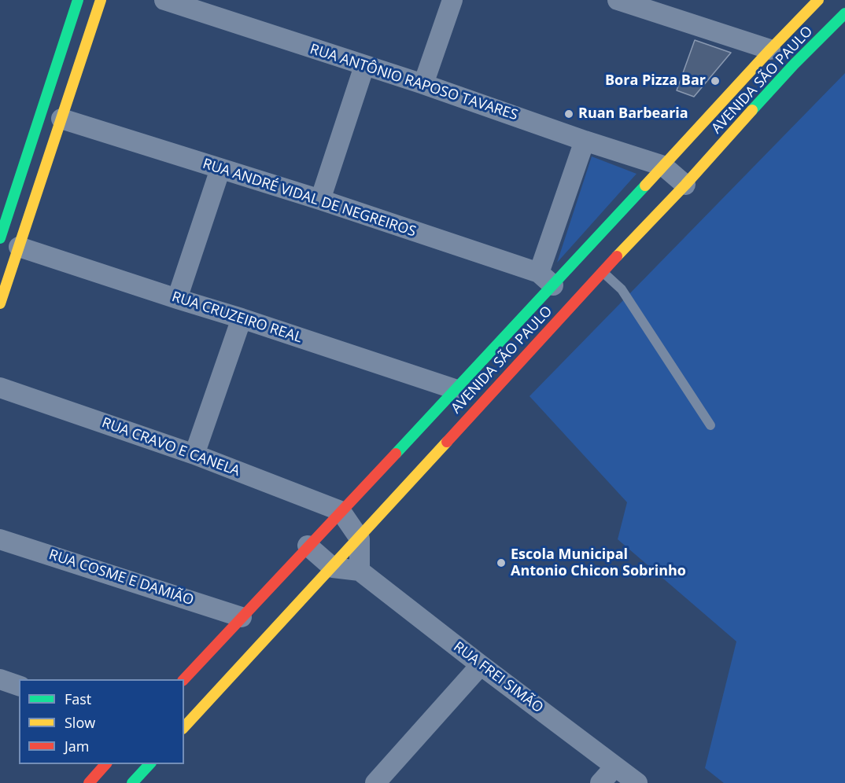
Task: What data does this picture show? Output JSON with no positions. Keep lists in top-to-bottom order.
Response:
{
  "streets": {
    "street": [
      "AVENIDA SÃO PAULO",
      "RUA ANTÔNIO RAPOSO TAVARES",
      "RUA ANDRÉ VIDAL DE NEGREIROS",
      "RUA CRUZEIRO REAL",
      "RUA CRAVO E CANELA",
      "RUA COSME E DAMIÃO",
      "RUA FREI SIMÃO"
    ]
  },
  "crossings": [
    ["AVENIDA SÃO PAULO", "RUA ANTÔNIO RAPOSO TAVARES"],
    ["AVENIDA SÃO PAULO", "RUA ANDRÉ VIDAL DE NEGREIROS"],
    ["AVENIDA SÃO PAULO", "RUA CRUZEIRO REAL"],
    ["AVENIDA SÃO PAULO", "RUA CRAVO E CANELA"],
    ["AVENIDA SÃO PAULO", "RUA COSME E DAMIÃO"]
  ],
  "places": ["Bora Pizza Bar", "Ruan Barbearia", "Escola Municipal Antonio Chicon Sobrinho"],
  "legend": ["Fast", "Slow", "Jam"]
}
